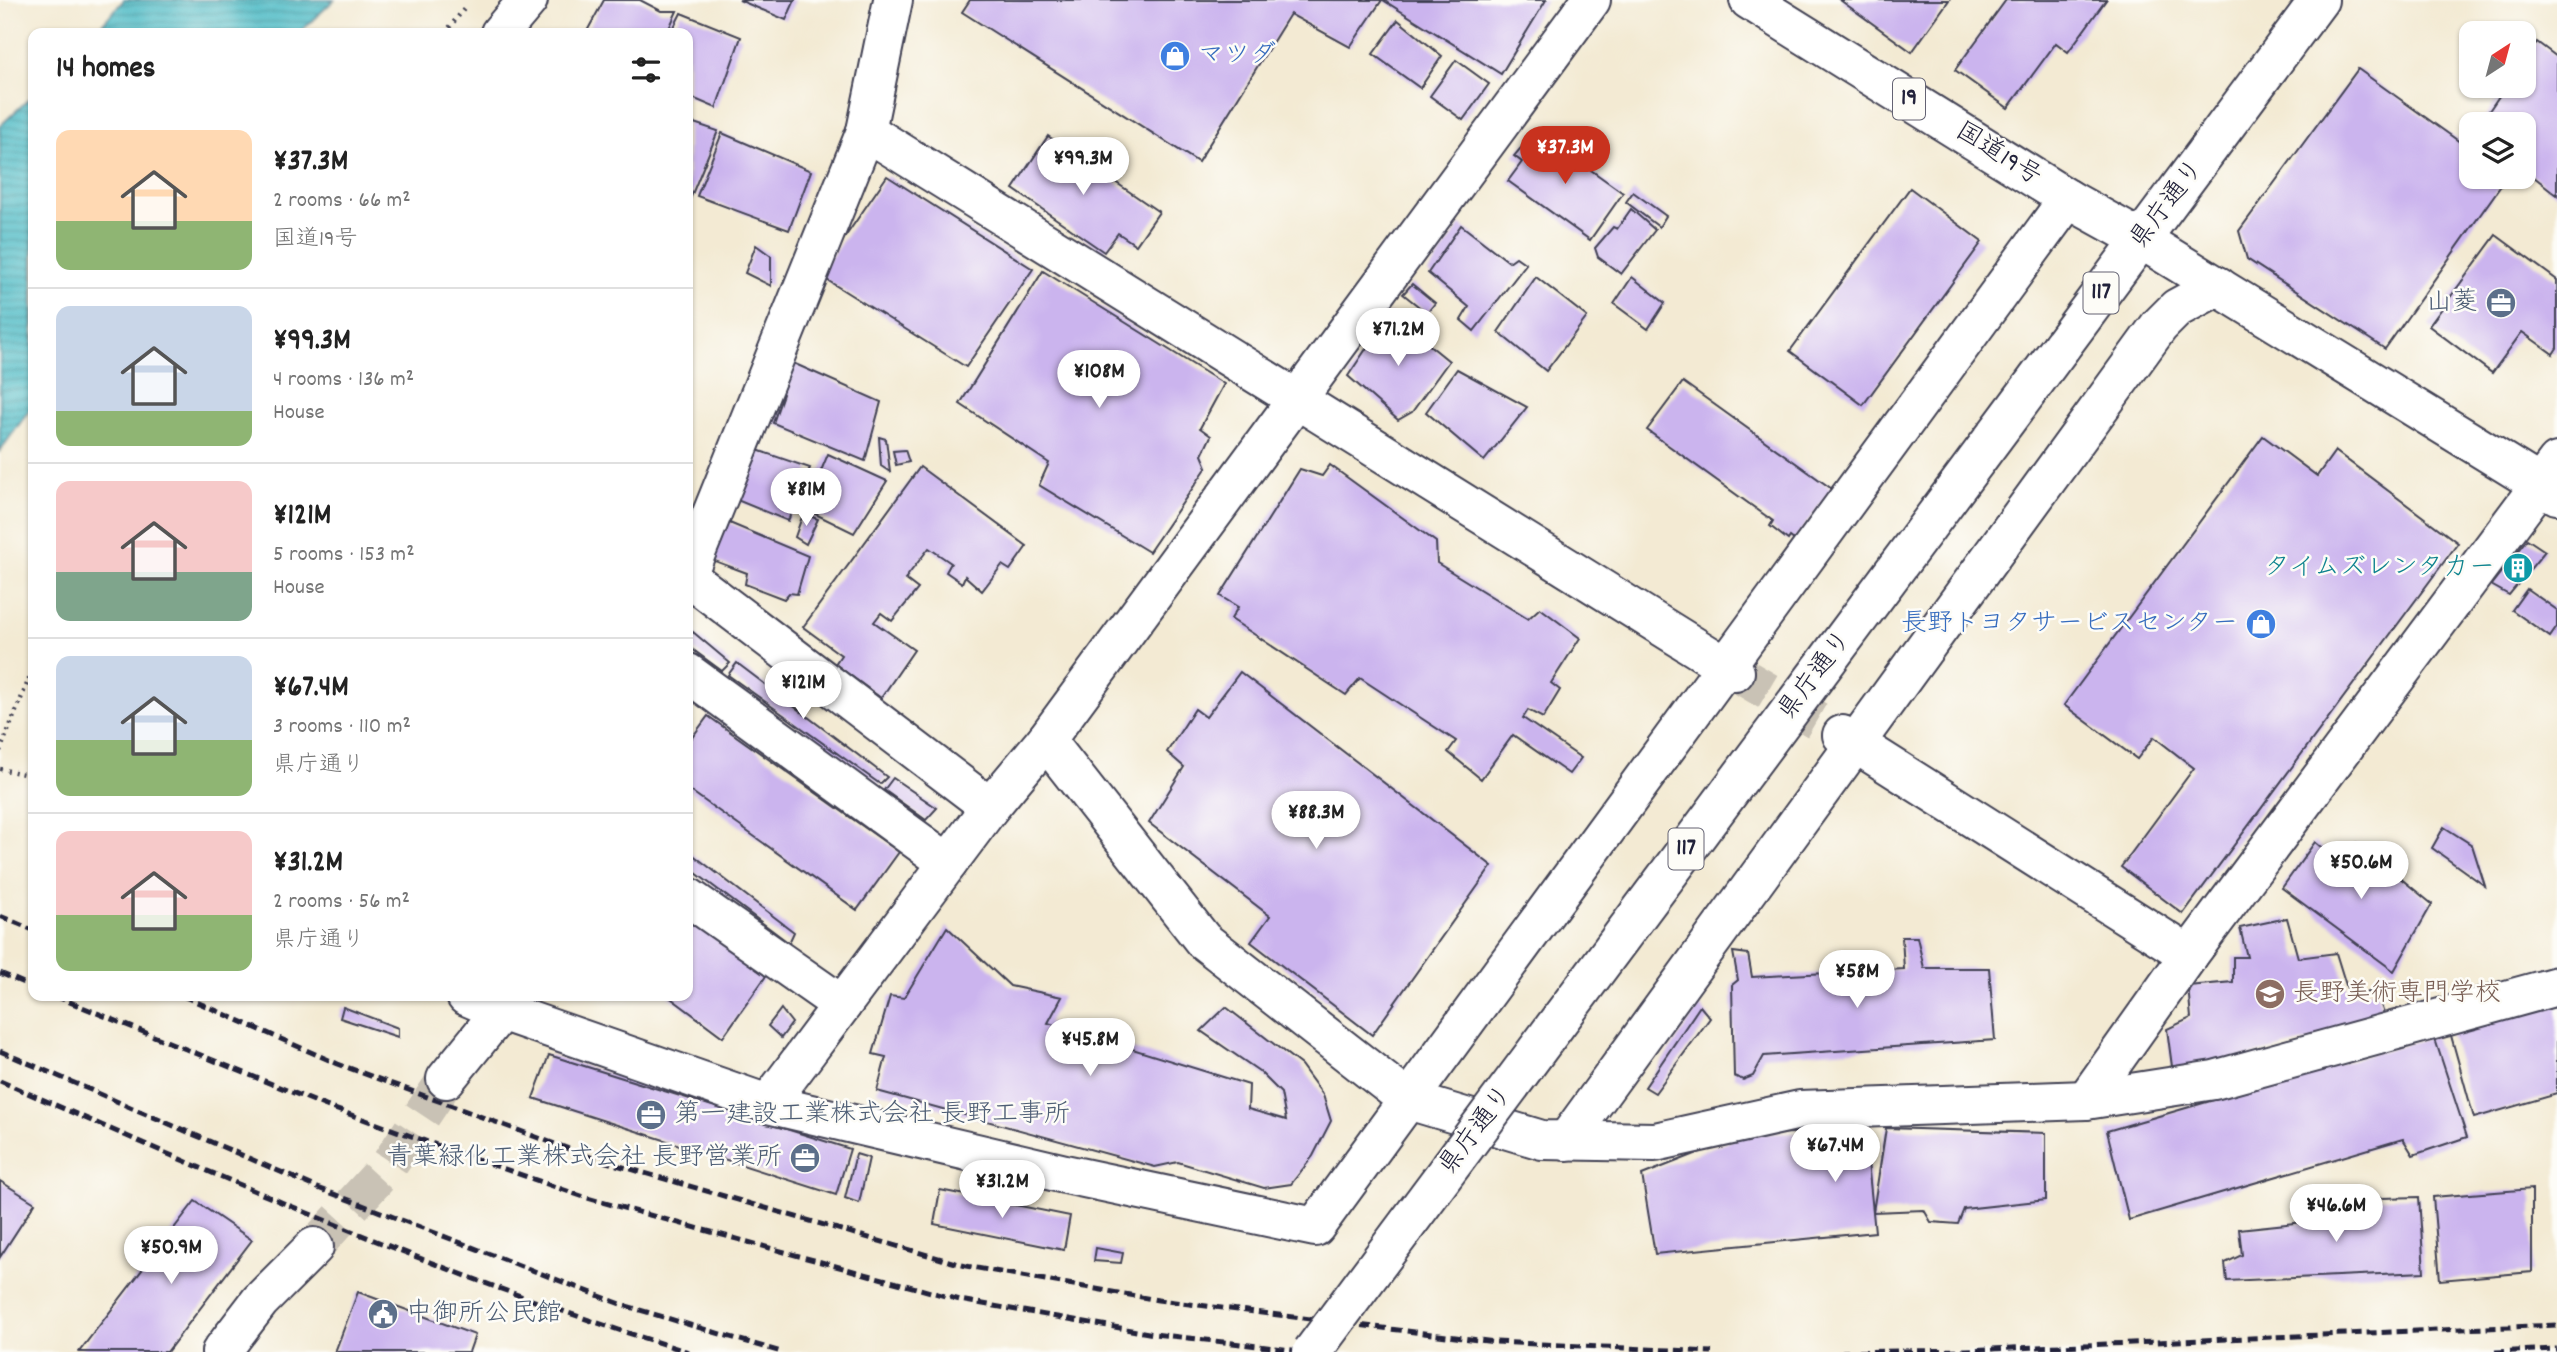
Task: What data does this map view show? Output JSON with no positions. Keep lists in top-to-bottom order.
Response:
{
  "streets": {
    "main road": [
      "19",
      "国道19号",
      "県庁通り",
      "117"
    ]
  },
  "crossings": [
    ["国道19号", "県庁通り"]
  ],
  "places": {
    "shop": ["マツダ", "長野トヨタサービスセンター"],
    "office": ["山菱", "第一建設工業株式会社 長野工事所", "青葉緑化工業株式会社 長野営業所"],
    "building": ["タイムズレンタカー"],
    "school or university": ["長野美術専門学校"],
    "public building": ["中御所公民館"]
  },
  "north": "top right",
  "page": {
    "heading": "14 homes",
    "list": [
      {
        "name": "¥37.3M",
        "note": "2 rooms · 66 m² · 国道19号"
      },
      {
        "name": "¥99.3M",
        "note": "4 rooms · 136 m² · House"
      },
      {
        "name": "¥121M",
        "note": "5 rooms · 153 m² · House"
      },
      {
        "name": "¥67.4M",
        "note": "3 rooms · 110 m² · 県庁通り"
      },
      {
        "name": "¥31.2M",
        "note": "2 rooms · 56 m² · 県庁通り"
      }
    ],
    "price": [
      "¥37.3M",
      "¥99.3M",
      "¥71.2M",
      "¥108M",
      "¥81M",
      "¥121M",
      "¥88.3M",
      "¥50.6M",
      "¥58M",
      "¥45.8M",
      "¥67.4M",
      "¥31.2M",
      "¥46.6M",
      "¥50.9M"
    ]
  }
}
